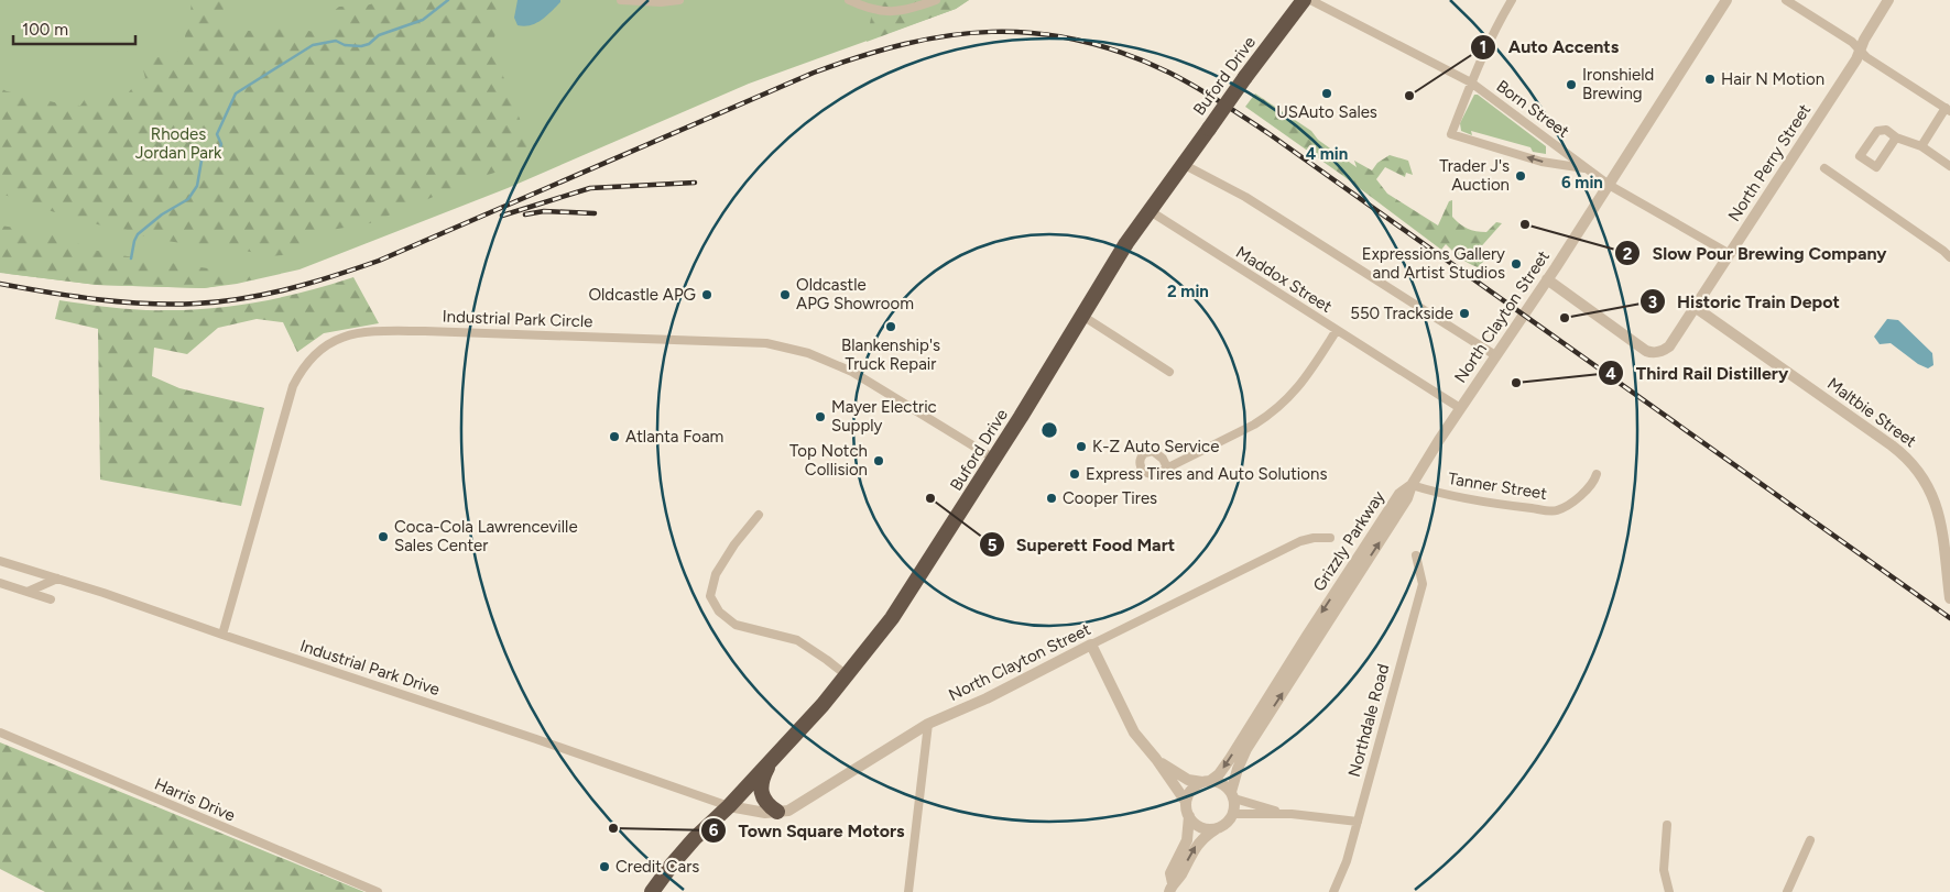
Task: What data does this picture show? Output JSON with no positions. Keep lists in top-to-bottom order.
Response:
{
  "streets": {
    "highway": ["Buford Drive"],
    "street": [
      "Born Street",
      "North Perry Street",
      "Maddox Street",
      "North Clayton Street",
      "Industrial Park Circle",
      "Maltbie Street",
      "Tanner Street",
      "Grizzly Parkway",
      "Industrial Park Drive",
      "Northdale Road",
      "Harris Drive"
    ]
  },
  "crossings": [
    ["Buford Drive", "Maddox Street"],
    ["Buford Drive", "North Clayton Street"],
    ["Buford Drive", "Industrial Park Circle"],
    ["Buford Drive", "Industrial Park Drive"],
    ["Born Street", "North Perry Street"],
    ["Born Street", "North Clayton Street"],
    ["North Perry Street", "North Clayton Street"],
    ["North Perry Street", "Maltbie Street"],
    ["Maddox Street", "North Clayton Street"],
    ["North Clayton Street", "Tanner Street"],
    ["North Clayton Street", "Grizzly Parkway"],
    ["North Clayton Street", "Industrial Park Drive"],
    ["Industrial Park Circle", "Industrial Park Drive"],
    ["Tanner Street", "Grizzly Parkway"]
  ],
  "parks": ["Rhodes Jordan Park"],
  "places": [
    "Hair N Motion",
    "Ironshield Brewing",
    "USAuto Sales",
    "Auto Accents",
    "Trader J's Auction",
    "Slow Pour Brewing Company",
    "Expressions Gallery and Artist Studios",
    "Oldcastle APG",
    "Oldcastle APG Showroom",
    "550 Trackside",
    "Historic Train Depot",
    "Blankenship's Truck Repair",
    "Third Rail Distillery",
    "Mayer Electric Supply",
    "Atlanta Foam",
    "K-Z Auto Service",
    "Top Notch Collision",
    "Express Tires and Auto Solutions",
    "Superett Food Mart",
    "Cooper Tires",
    "Coca-Cola Lawrenceville Sales Center",
    "Town Square Motors",
    "Credit Cars"
  ],
  "scale_bar": "100 m",
  "rings": ["4 min", "6 min", "2 min"]
}
